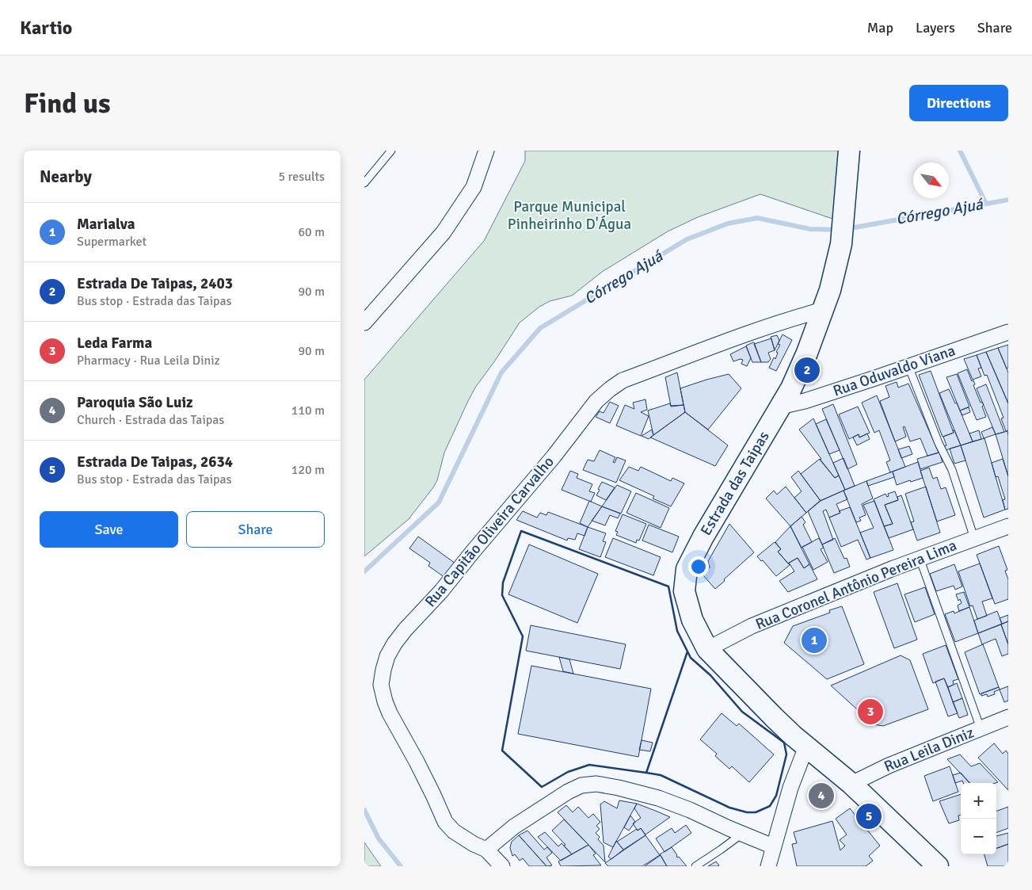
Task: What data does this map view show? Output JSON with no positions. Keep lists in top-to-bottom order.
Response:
{
  "streets": {
    "main road": ["Estrada das Taipas"],
    "street": [
      "Rua Oduvaldo Viana",
      "Rua Capitão Oliveira Carvalho",
      "Rua Coronel Antônio Pereira Lima",
      "Rua Leila Diniz"
    ]
  },
  "crossings": [
    ["Rua Oduvaldo Viana", "Estrada das Taipas"],
    ["Estrada das Taipas", "Rua Capitão Oliveira Carvalho"],
    ["Estrada das Taipas", "Rua Coronel Antônio Pereira Lima"],
    ["Estrada das Taipas", "Rua Leila Diniz"]
  ],
  "water": ["Córrego Ajuá"],
  "parks": ["Parque Municipal Pinheirinho D'Água"],
  "north": "bottom right",
  "page": {
    "header": "Kartio",
    "nav": ["Map", "Layers", "Share"],
    "buttons": [
      "Directions",
      ["Save", "Share"]
    ],
    "title": "Find us",
    "heading": ["Nearby", "5 results"],
    "list": [
      {
        "mark": "1",
        "name": "Marialva",
        "note": "Supermarket",
        "value": "60 m"
      },
      {
        "mark": "2",
        "name": "Estrada De Taipas, 2403",
        "note": "Bus stop · Estrada das Taipas",
        "value": "90 m"
      },
      {
        "mark": "3",
        "name": "Leda Farma",
        "note": "Pharmacy · Rua Leila Diniz",
        "value": "90 m"
      },
      {
        "mark": "4",
        "name": "Paroquia São Luiz",
        "note": "Church · Estrada das Taipas",
        "value": "110 m"
      },
      {
        "mark": "5",
        "name": "Estrada De Taipas, 2634",
        "note": "Bus stop · Estrada das Taipas",
        "value": "120 m"
      }
    ],
    "pins": [
      "2",
      "1",
      "3",
      "4",
      "5"
    ],
    "map_buttons": ["+", "−"]
  }
}
